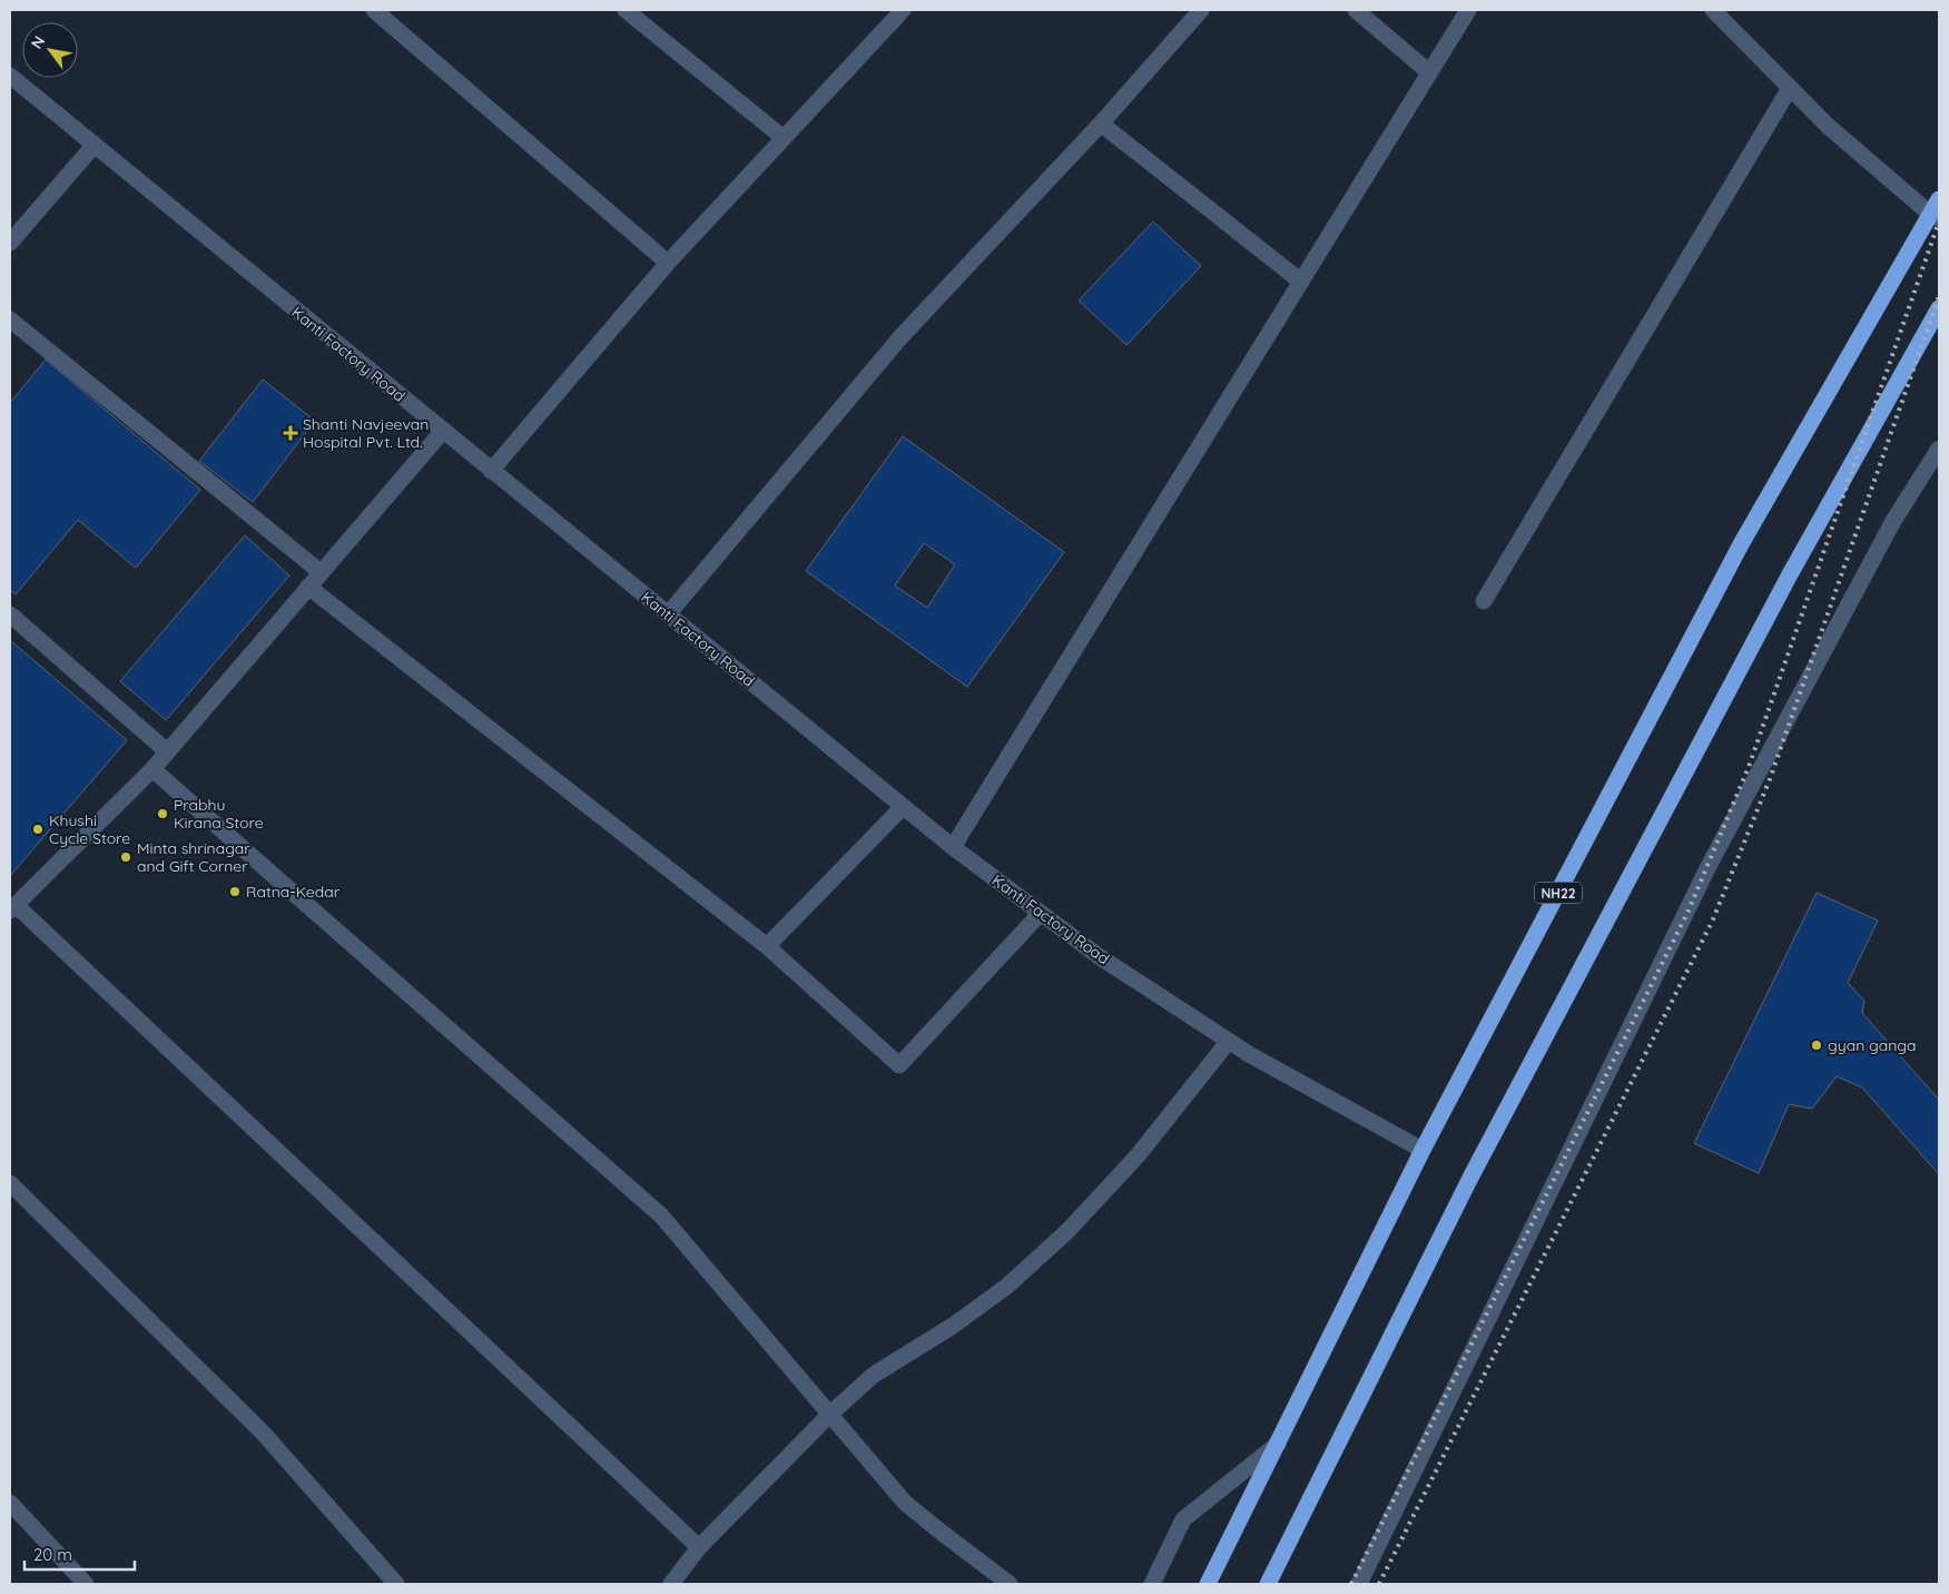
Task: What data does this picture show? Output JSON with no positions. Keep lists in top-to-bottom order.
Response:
{
  "streets": {
    "highway": ["NH22"],
    "street": ["Kanti Factory Road"]
  },
  "crossings": [
    ["Kanti Factory Road", "NH22"]
  ],
  "places": {
    "health": ["Shanti Navjeevan Hospital Pvt. Ltd."],
    "other": [
      "Prabhu Kirana Store",
      "Khushi Cycle Store",
      "Minta shrinagar and Gift Corner",
      "Ratna-Kedar",
      "gyan ganga"
    ]
  },
  "scale_bar": "20 m",
  "north": "top left"
}
